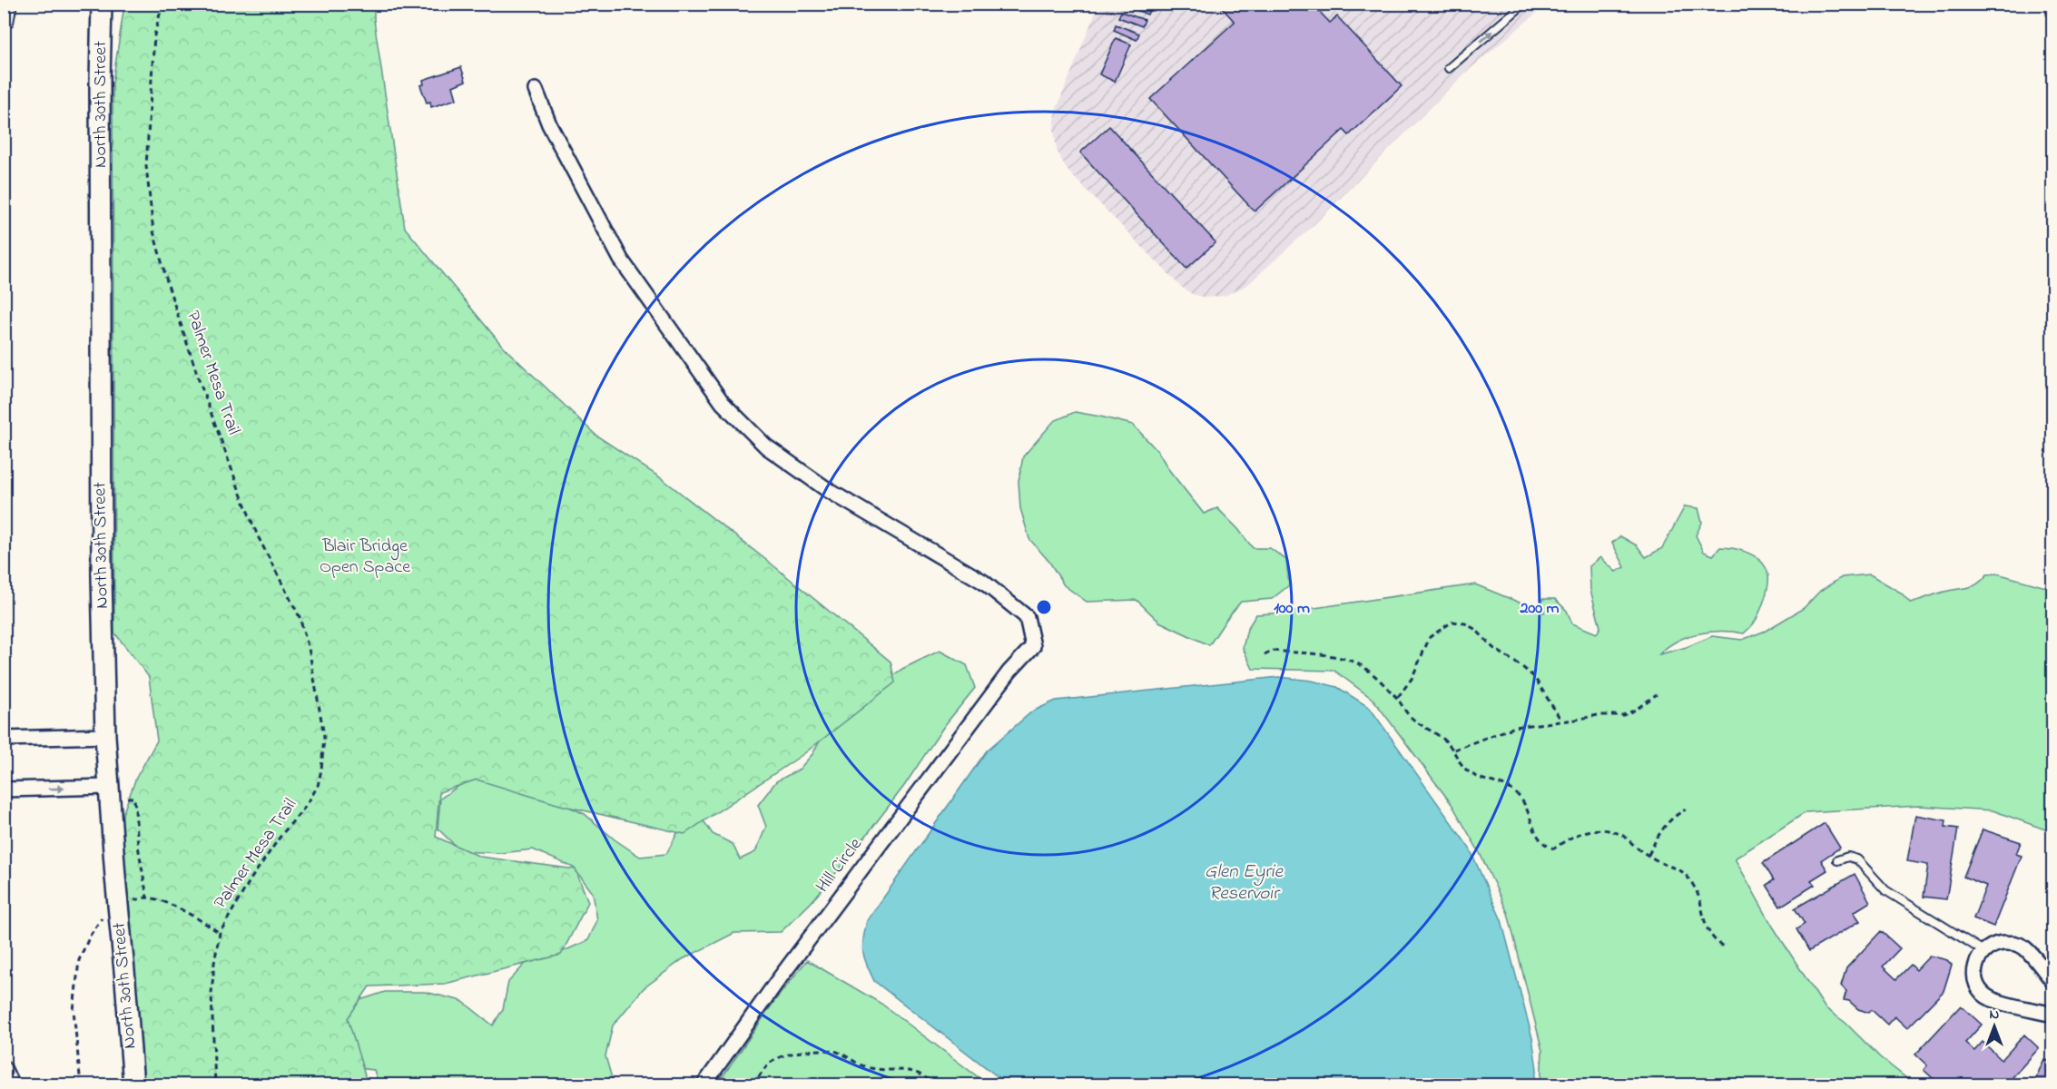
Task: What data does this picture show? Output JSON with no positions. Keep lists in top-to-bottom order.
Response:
{
  "streets": {
    "main road": ["North 30th Street"],
    "street": ["Hill Circle"],
    "path": ["Palmer Mesa Trail"]
  },
  "water": ["Glen Eyrie Reservoir"],
  "parks": ["Blair Bridge Open Space"],
  "north": "top",
  "rings": ["100 m", "200 m"]
}
